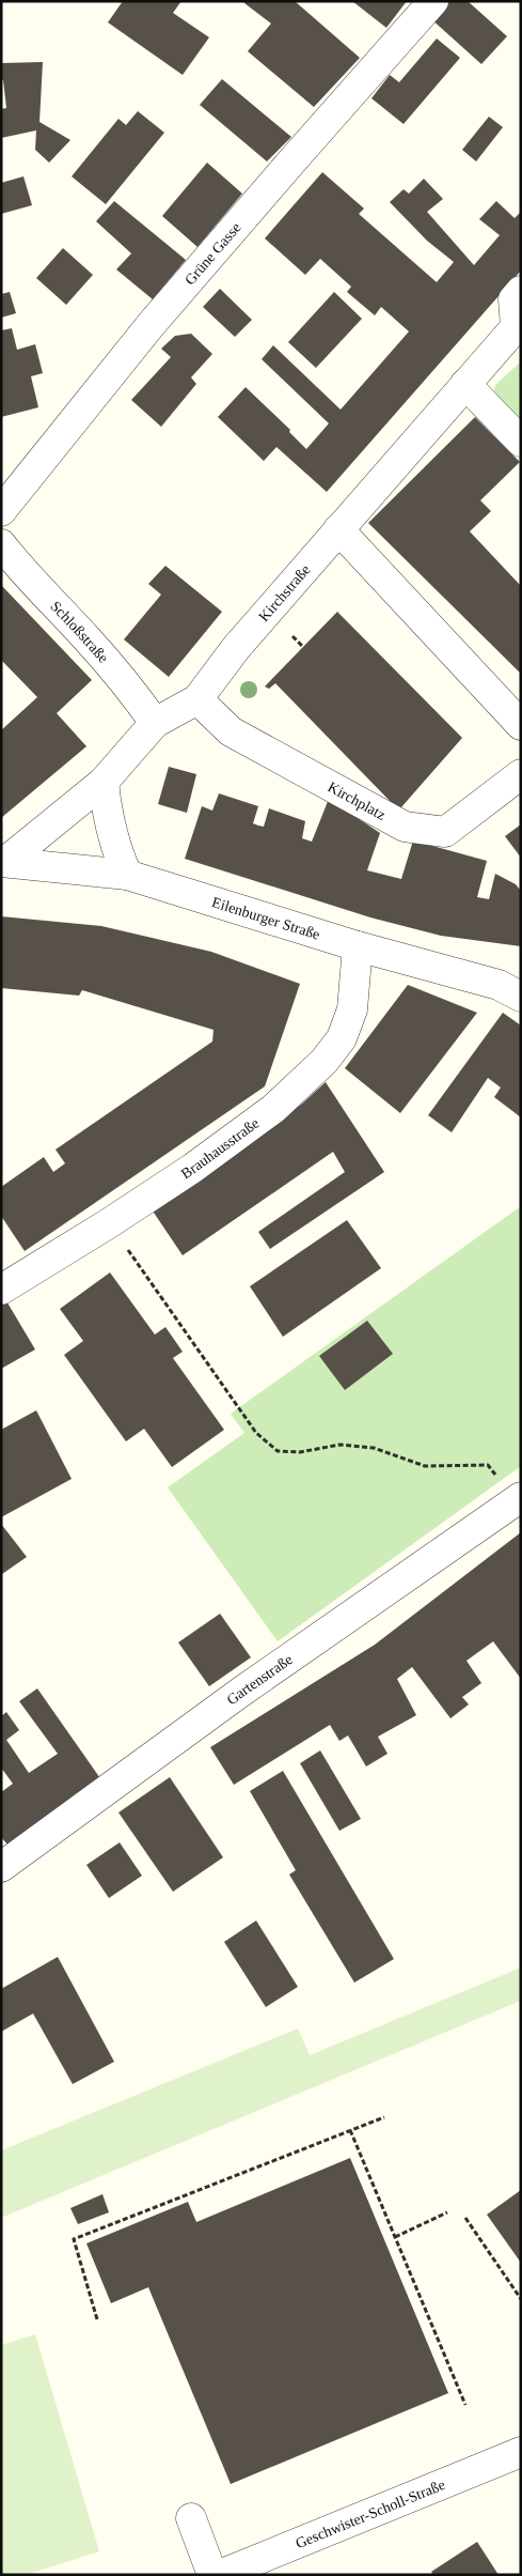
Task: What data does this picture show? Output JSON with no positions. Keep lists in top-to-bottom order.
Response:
{
  "streets": {
    "street": [
      "Grüne Gasse",
      "Kirchstraße",
      "Schloßstraße",
      "Kirchplatz",
      "Eilenburger Straße",
      "Brauhausstraße",
      "Gartenstraße",
      "Geschwister-Scholl-Straße"
    ]
  },
  "crossings": [
    ["Kirchstraße", "Schloßstraße"],
    ["Kirchstraße", "Kirchplatz"],
    ["Kirchstraße", "Eilenburger Straße"],
    ["Eilenburger Straße", "Brauhausstraße"]
  ]
}
